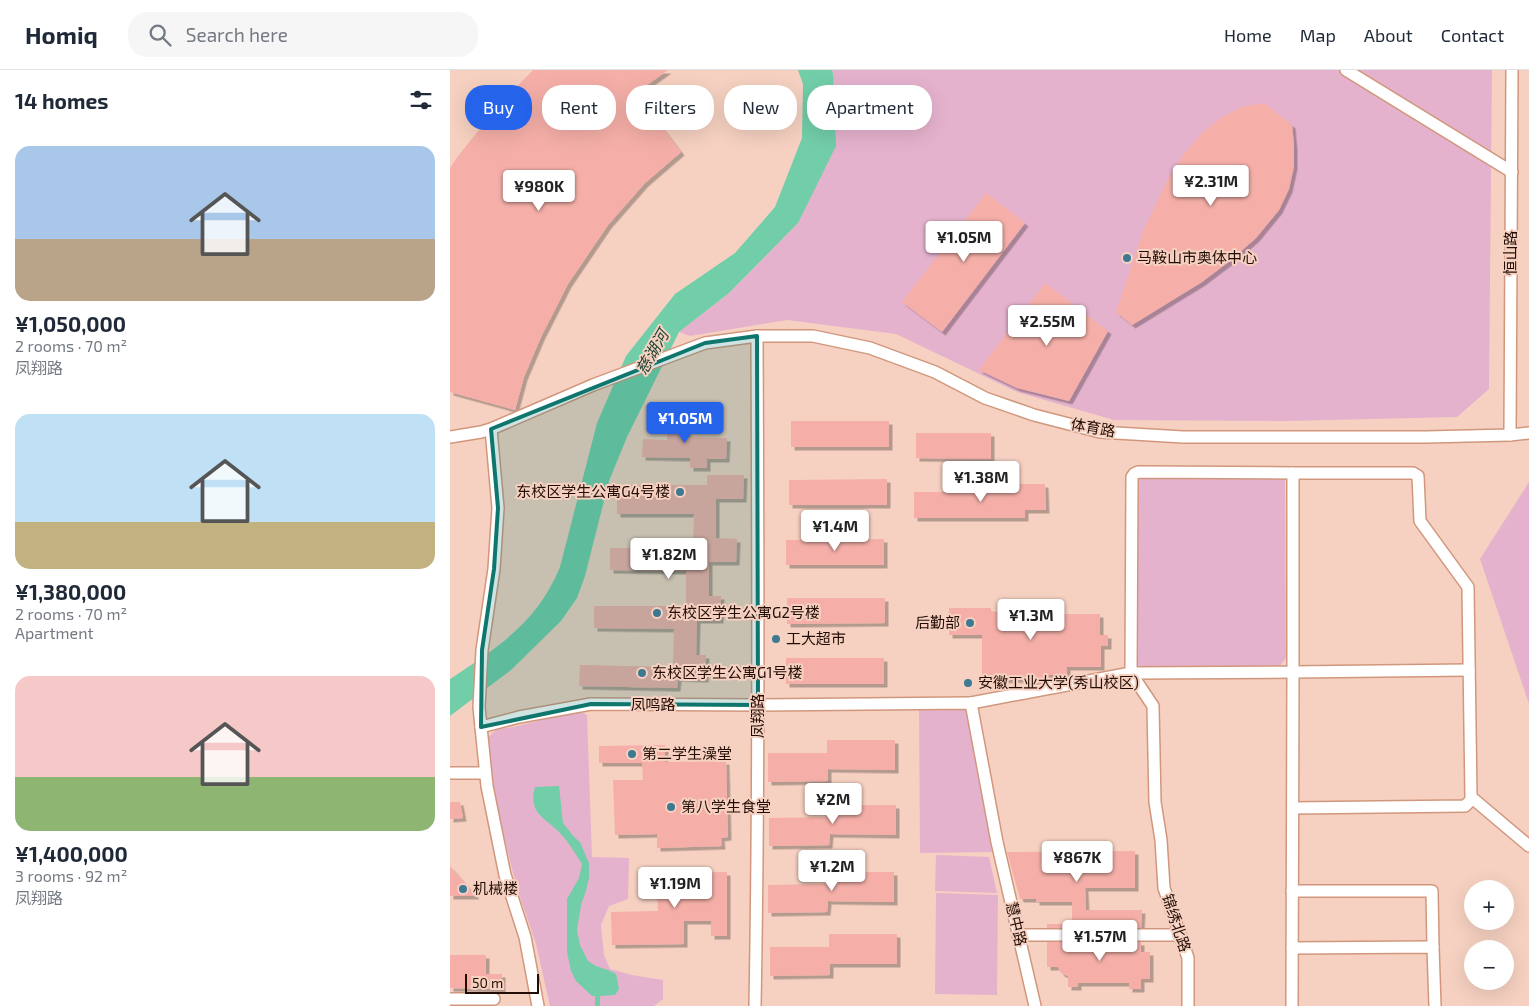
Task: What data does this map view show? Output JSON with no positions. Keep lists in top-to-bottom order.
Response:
{
  "streets": {
    "street": [
      "恒山路",
      "体育路",
      "凤鸣路",
      "凤翔路",
      "锦绣北路",
      "慧中路"
    ]
  },
  "crossings": [
    ["恒山路", "体育路"],
    ["体育路", "凤翔路"],
    ["凤鸣路", "凤翔路"],
    ["凤鸣路", "锦绣北路"],
    ["凤鸣路", "慧中路"]
  ],
  "water": ["慈湖河"],
  "places": [
    "马鞍山市奥体中心",
    "东校区学生公寓G4号楼",
    "东校区学生公寓G2号楼",
    "后勤部",
    "工大超市",
    "东校区学生公寓G1号楼",
    "安徽工业大学(秀山校区)",
    "第二学生澡堂",
    "第八学生食堂",
    "机械楼"
  ],
  "scale_bar": "50 m",
  "page": {
    "header": "Homiq",
    "search": "Search here",
    "nav": [
      "Home",
      "Map",
      "About",
      "Contact"
    ],
    "heading": "14 homes",
    "chip": [
      "Buy",
      "Rent",
      "Filters",
      "New",
      "Apartment"
    ],
    "list": [
      {
        "name": "¥1,050,000",
        "note": "2 rooms · 70 m² · 凤翔路"
      },
      {
        "name": "¥1,380,000",
        "note": "2 rooms · 70 m² · Apartment"
      },
      {
        "name": "¥1,400,000",
        "note": "3 rooms · 92 m² · 凤翔路"
      }
    ],
    "price": [
      "¥2.31M",
      "¥980K",
      "¥1.05M",
      "¥2.55M",
      "¥1.05M",
      "¥1.38M",
      "¥1.4M",
      "¥1.82M",
      "¥1.3M",
      "¥2M",
      "¥867K",
      "¥1.2M",
      "¥1.19M",
      "¥1.57M"
    ],
    "map_buttons": ["+", "−"],
    "scale": "50 m"
  }
}
